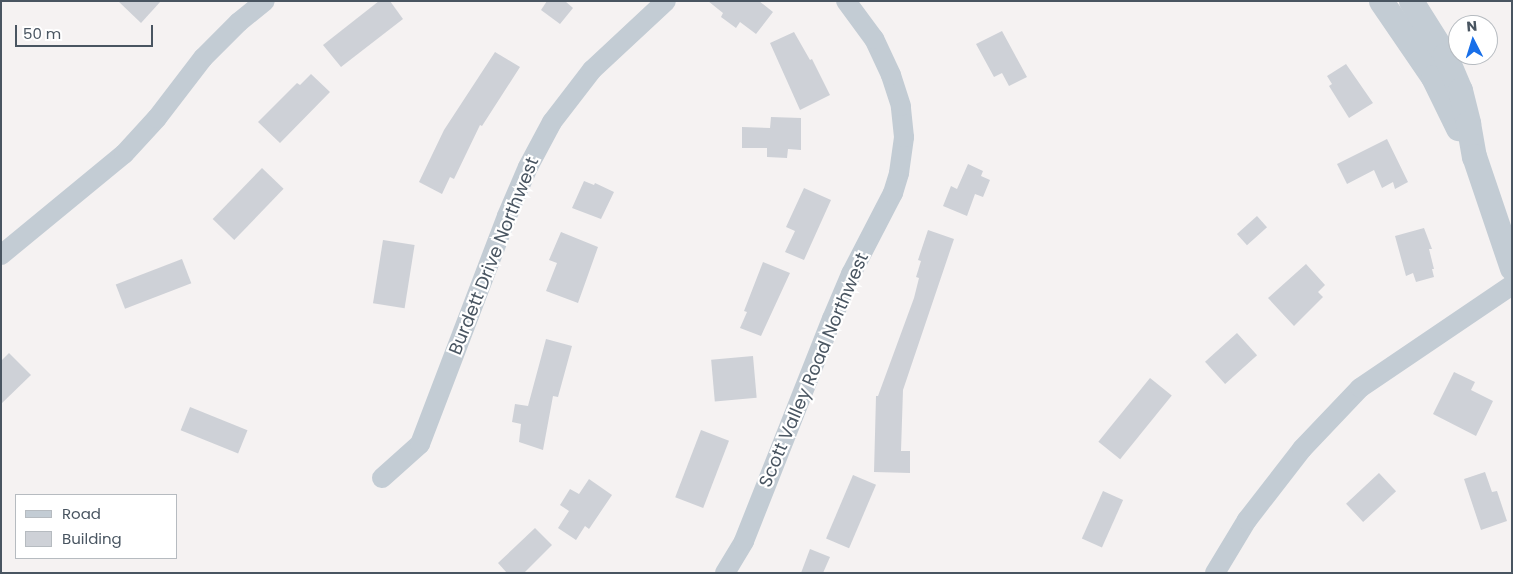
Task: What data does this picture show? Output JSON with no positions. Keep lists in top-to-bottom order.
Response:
{
  "streets": {
    "street": ["Burdett Drive Northwest", "Scott Valley Road Northwest"]
  },
  "legend": ["Road", "Building"],
  "scale_bar": "50 m",
  "north": "top"
}
